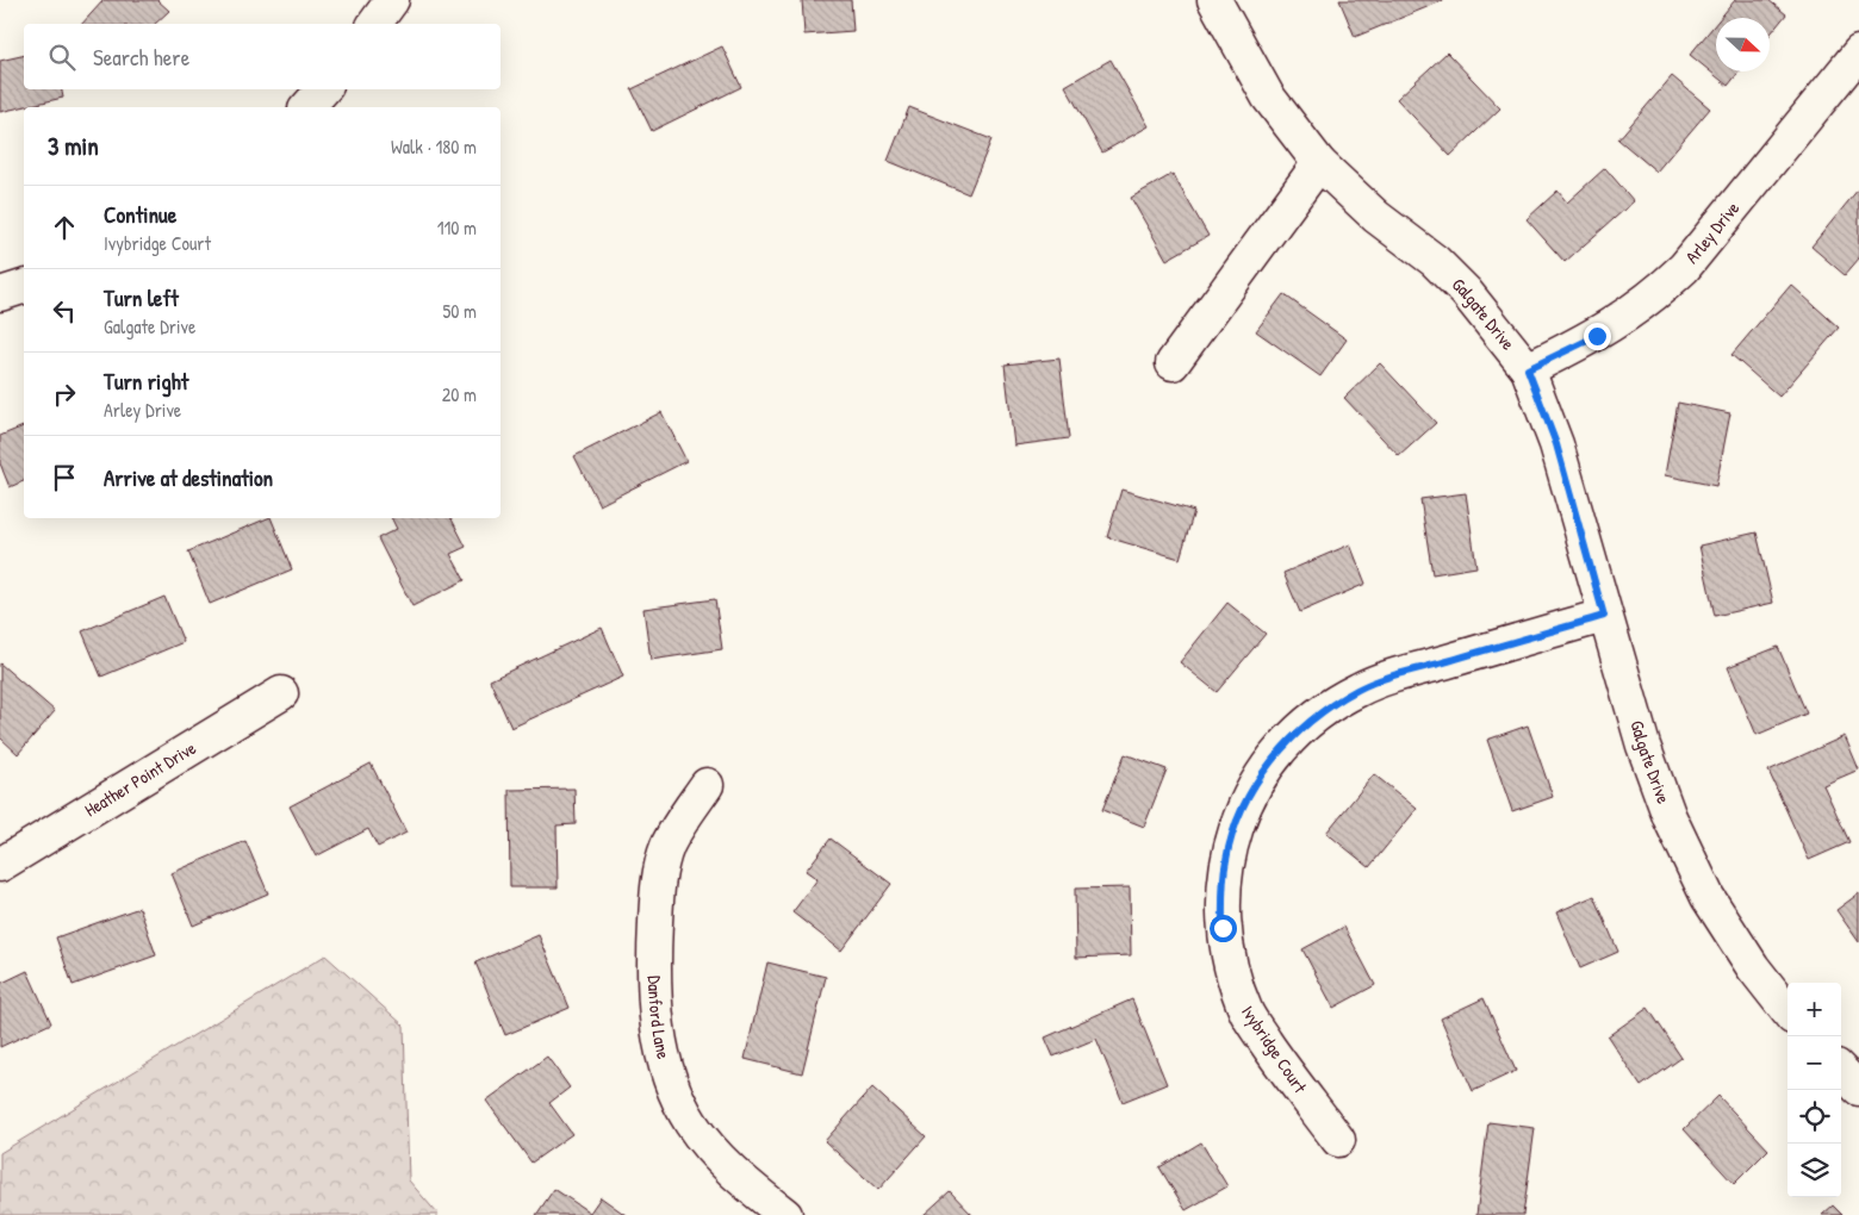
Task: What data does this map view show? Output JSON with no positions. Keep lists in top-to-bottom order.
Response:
{
  "streets": {
    "street": [
      "Arley Drive",
      "Galgate Drive",
      "Heather Point Drive",
      "Danford Lane",
      "Ivybridge Court"
    ]
  },
  "crossings": [
    ["Arley Drive", "Galgate Drive"],
    ["Galgate Drive", "Ivybridge Court"]
  ],
  "north": "right",
  "page": {
    "search": "Search here",
    "heading": ["3 min", "Walk · 180 m"],
    "list": [
      ["Continue", "Ivybridge Court", "110 m"],
      ["Turn left", "Galgate Drive", "50 m"],
      ["Turn right", "Arley Drive", "20 m"],
      "Arrive at destination"
    ],
    "map_buttons": ["+", "−"]
  }
}
